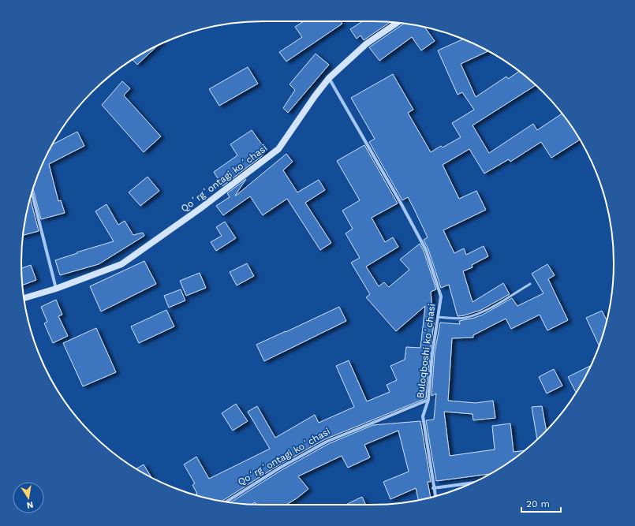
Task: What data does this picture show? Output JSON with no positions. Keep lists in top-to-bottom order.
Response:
{
  "streets": {
    "street": ["Qoʻrgʻontagi koʻchasi", "Buloqboshi koʻchasi"]
  },
  "crossings": [
    ["Qoʻrgʻontagi koʻchasi", "Buloqboshi koʻchasi"]
  ],
  "scale_bar": "20 m",
  "north": "bottom"
}
